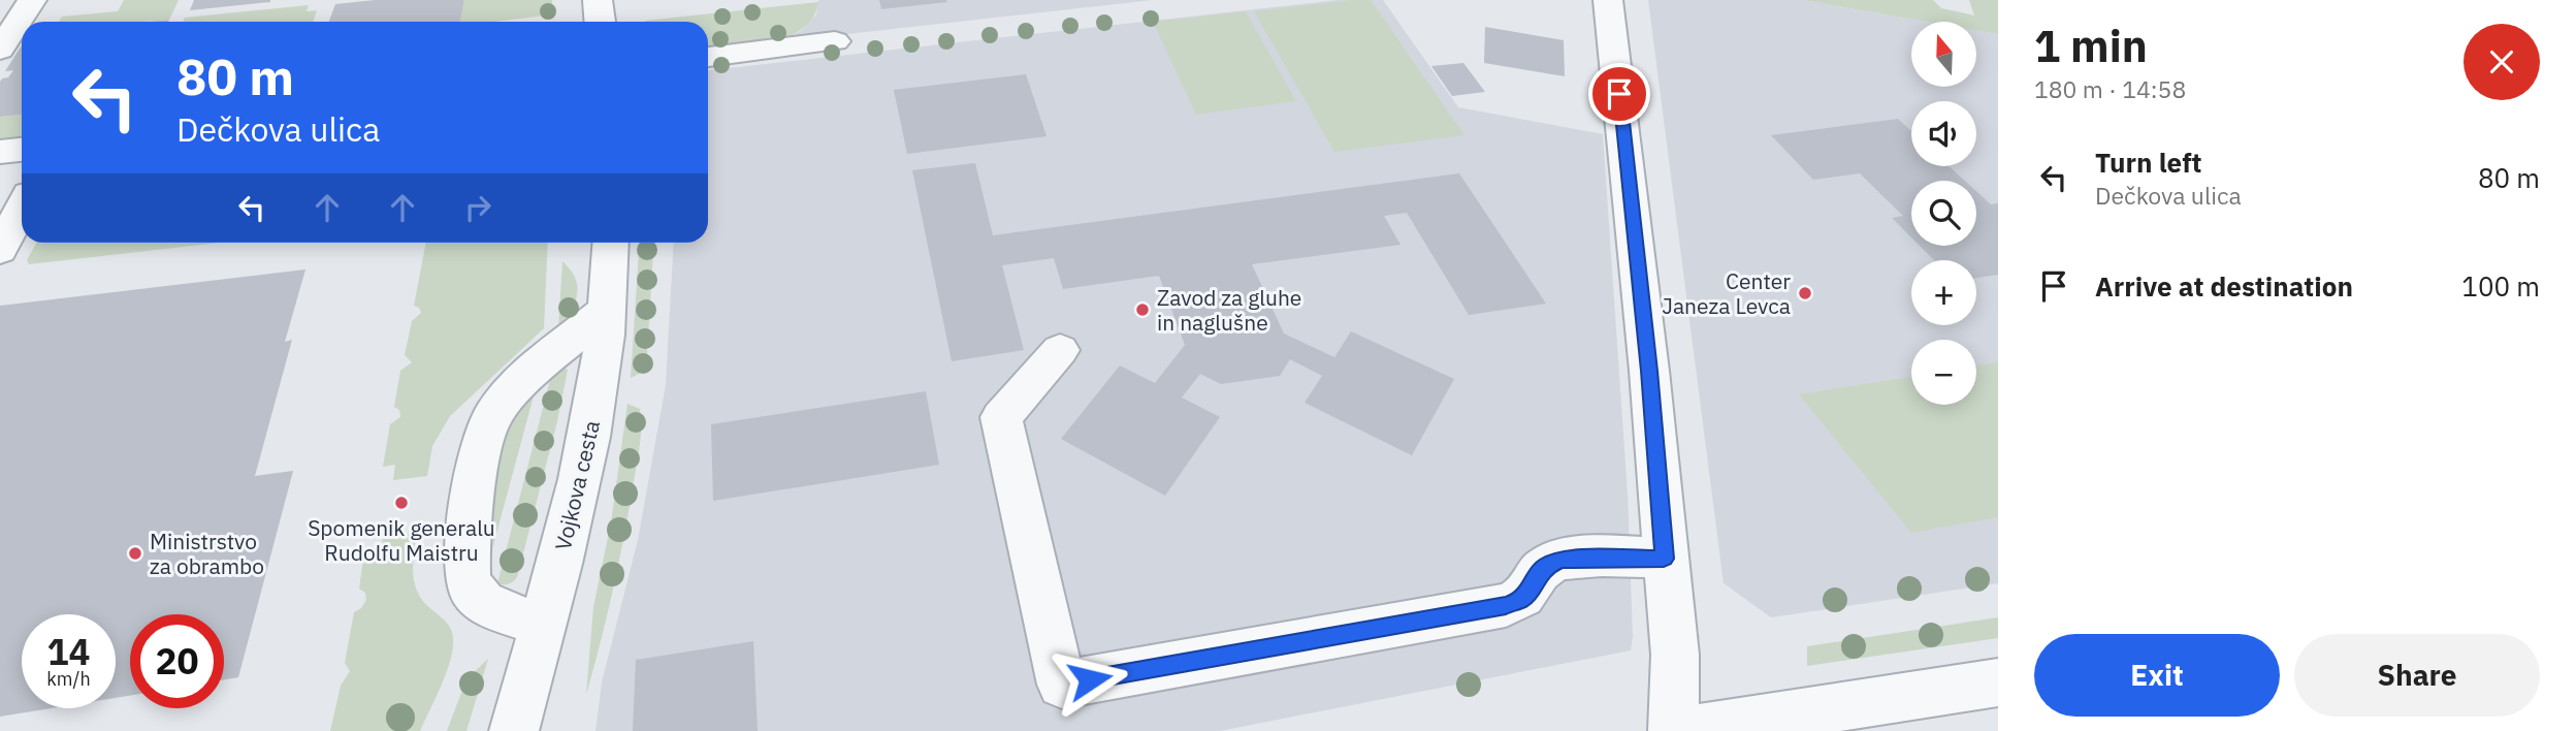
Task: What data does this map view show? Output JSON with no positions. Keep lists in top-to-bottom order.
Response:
{
  "streets": {
    "street": ["Vojkova cesta"]
  },
  "places": [
    "Center Janeza Levca",
    "Zavod za gluhe in naglušne",
    "Spomenik generalu Rudolfu Maistru",
    "Ministrstvo za obrambo"
  ],
  "north": "top",
  "page": {
    "heading": ["1 min", "180 m · 14:58"],
    "map_buttons": ["+", "−"],
    "turn": ["80 m", "Dečkova ulica"],
    "list": [
      {
        "name": "Turn left",
        "note": "Dečkova ulica",
        "value": "80 m"
      },
      {
        "name": "Arrive at destination",
        "value": "100 m"
      }
    ],
    "speed": "14 km/h",
    "limit": "20",
    "buttons": ["Exit", "Share"]
  }
}
